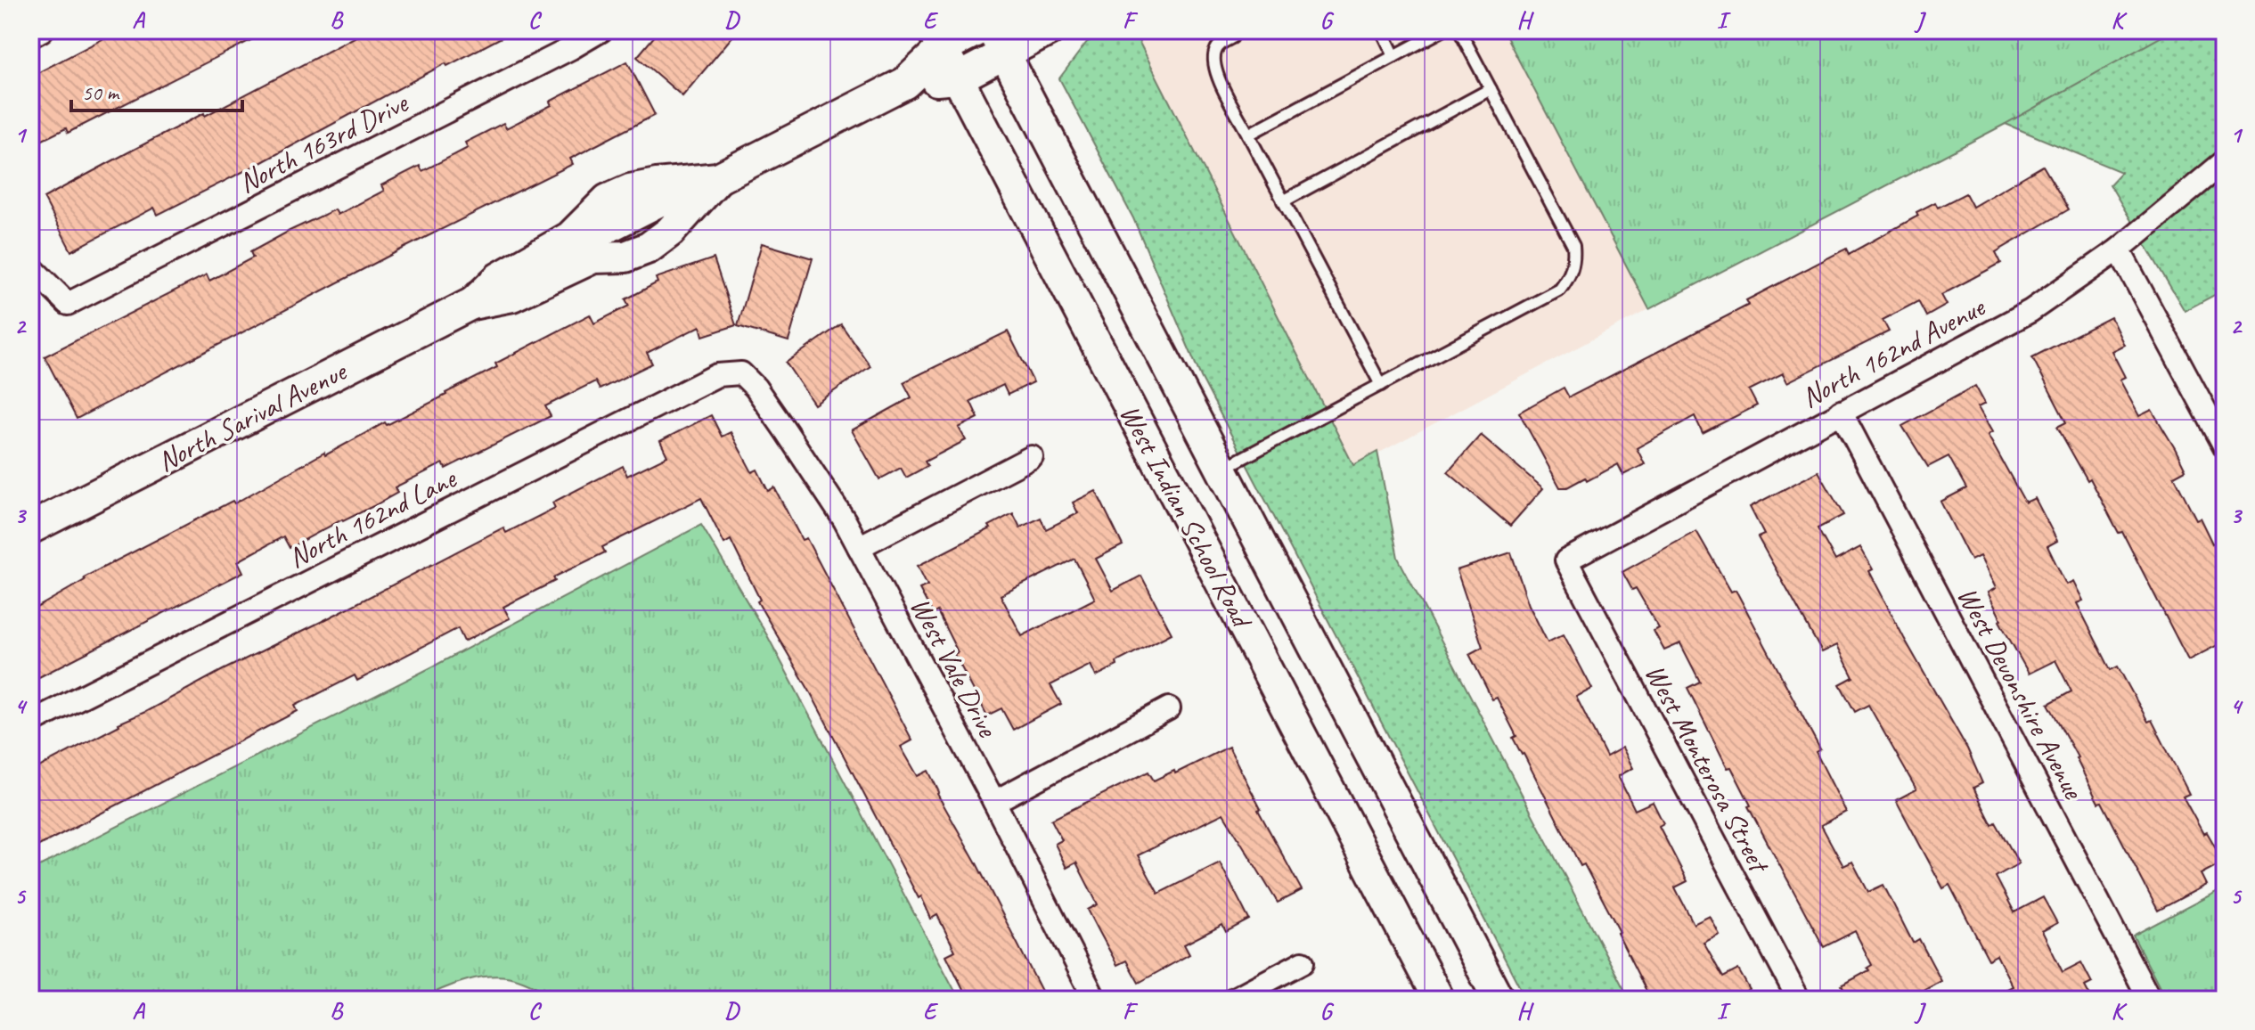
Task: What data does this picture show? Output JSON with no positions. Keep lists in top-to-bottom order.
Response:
{
  "streets": {
    "main road": ["North Sarival Avenue", "West Indian School Road"],
    "street": [
      "North 163rd Drive",
      "North 162nd Avenue",
      "North 162nd Lane",
      "West Vale Drive",
      "West Devonshire Avenue",
      "West Monterosa Street"
    ]
  },
  "crossings": [
    ["North 162nd Avenue", "West Devonshire Avenue"],
    ["North 162nd Avenue", "West Monterosa Street"],
    ["North Sarival Avenue", "West Indian School Road"],
    ["North 162nd Lane", "West Vale Drive"]
  ],
  "scale_bar": "50 m",
  "grid": {
    "columns": [
      "A",
      "B",
      "C",
      "D",
      "E",
      "F",
      "G",
      "H",
      "I",
      "J",
      "K"
    ],
    "rows": [
      "1",
      "2",
      "3",
      "4",
      "5"
    ]
  }
}
